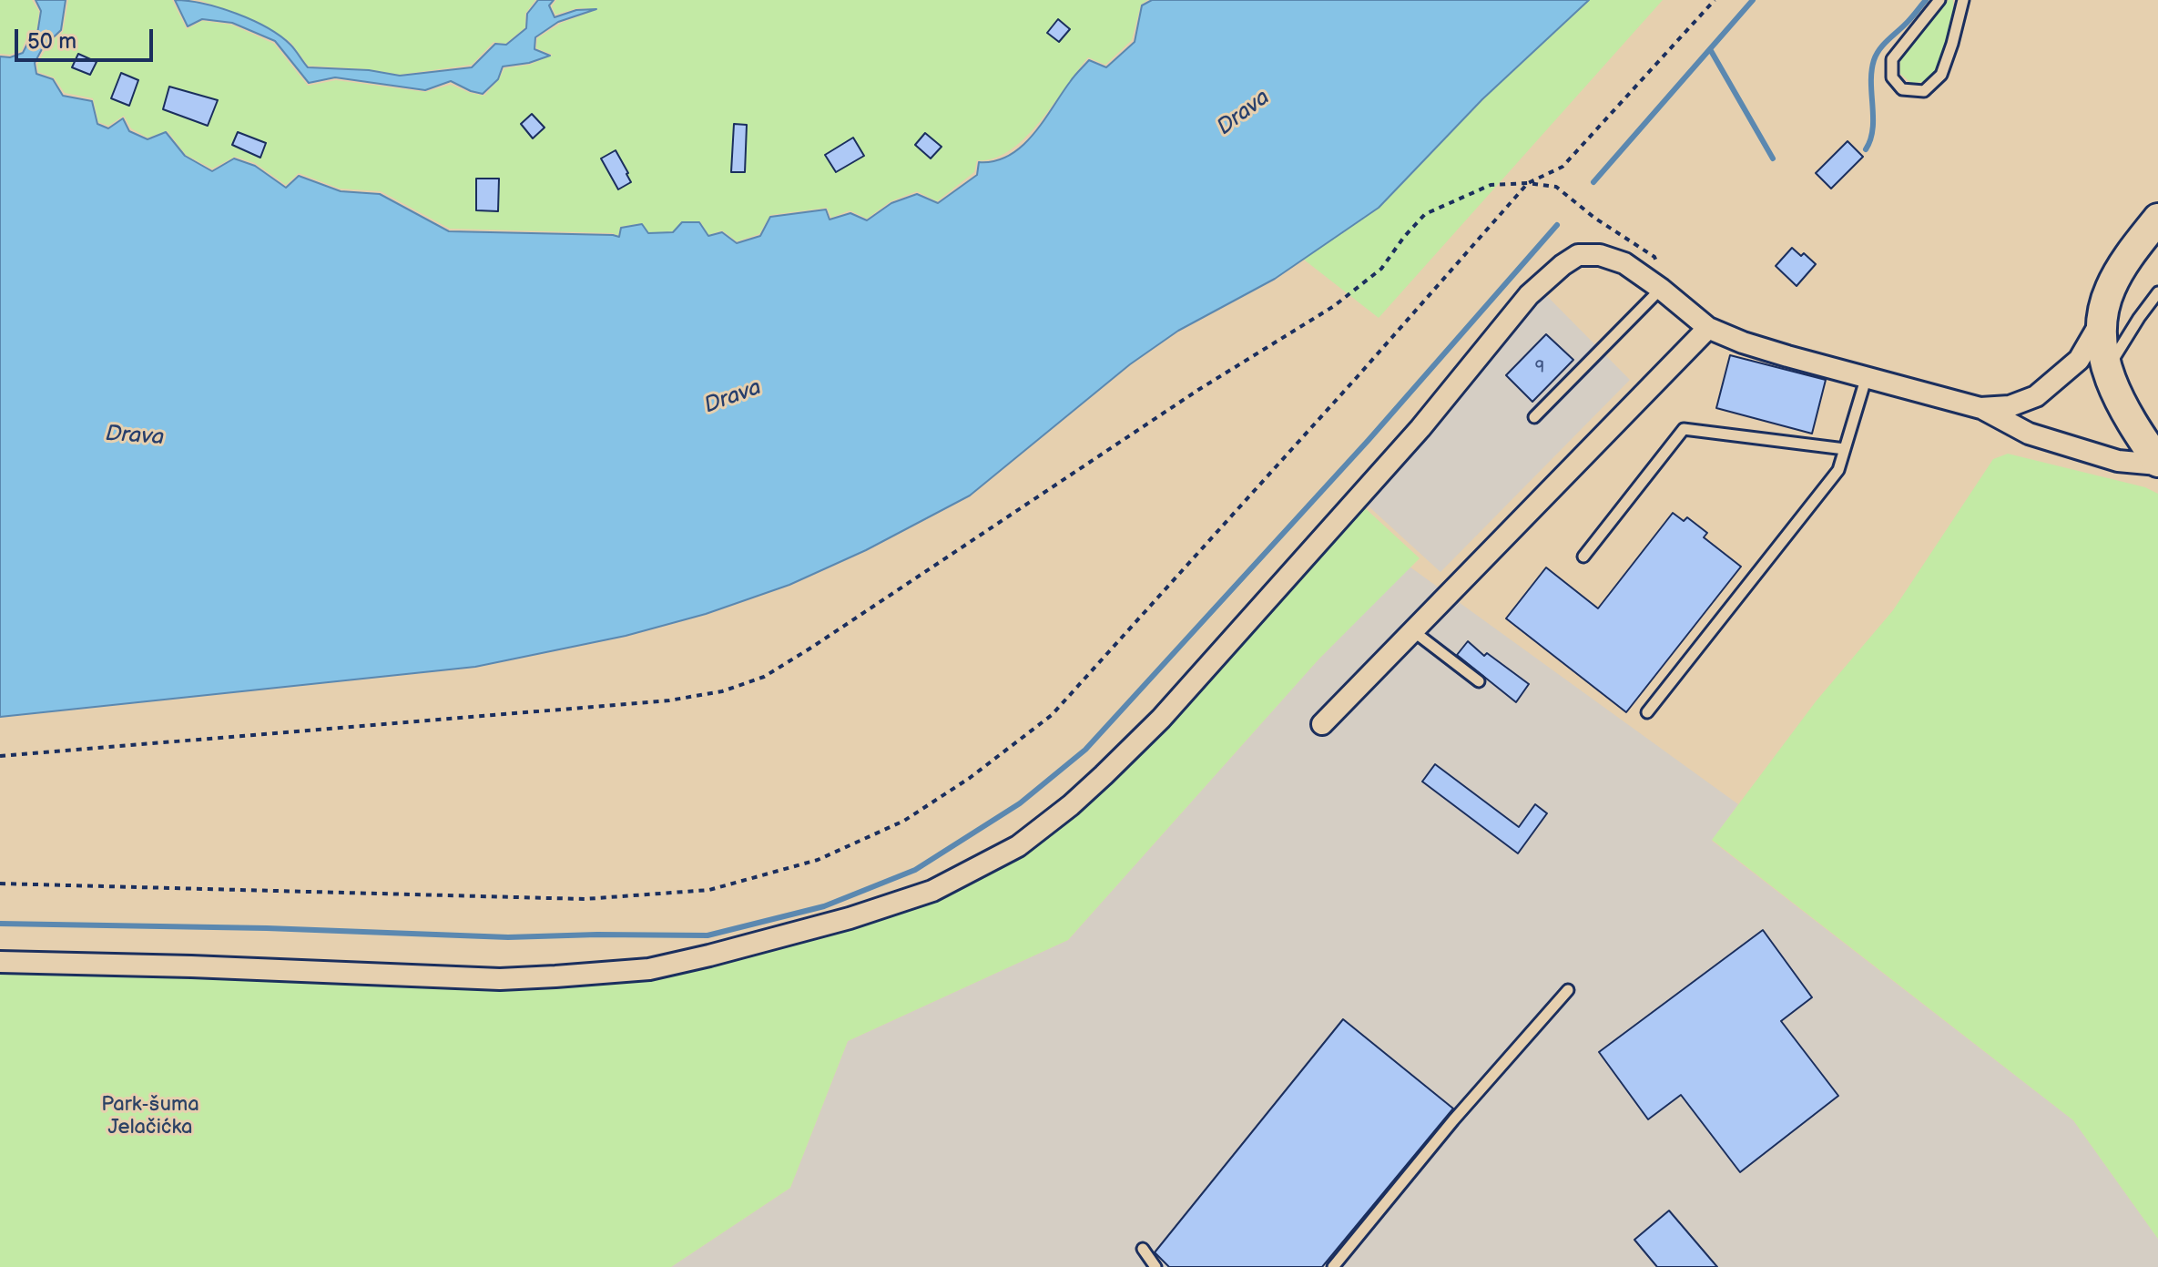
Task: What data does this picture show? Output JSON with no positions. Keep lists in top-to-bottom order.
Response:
{
  "water": ["Drava"],
  "parks": ["Park-šuma Jelačićka"],
  "house_numbers": ["9"],
  "scale_bar": "50 m"
}
